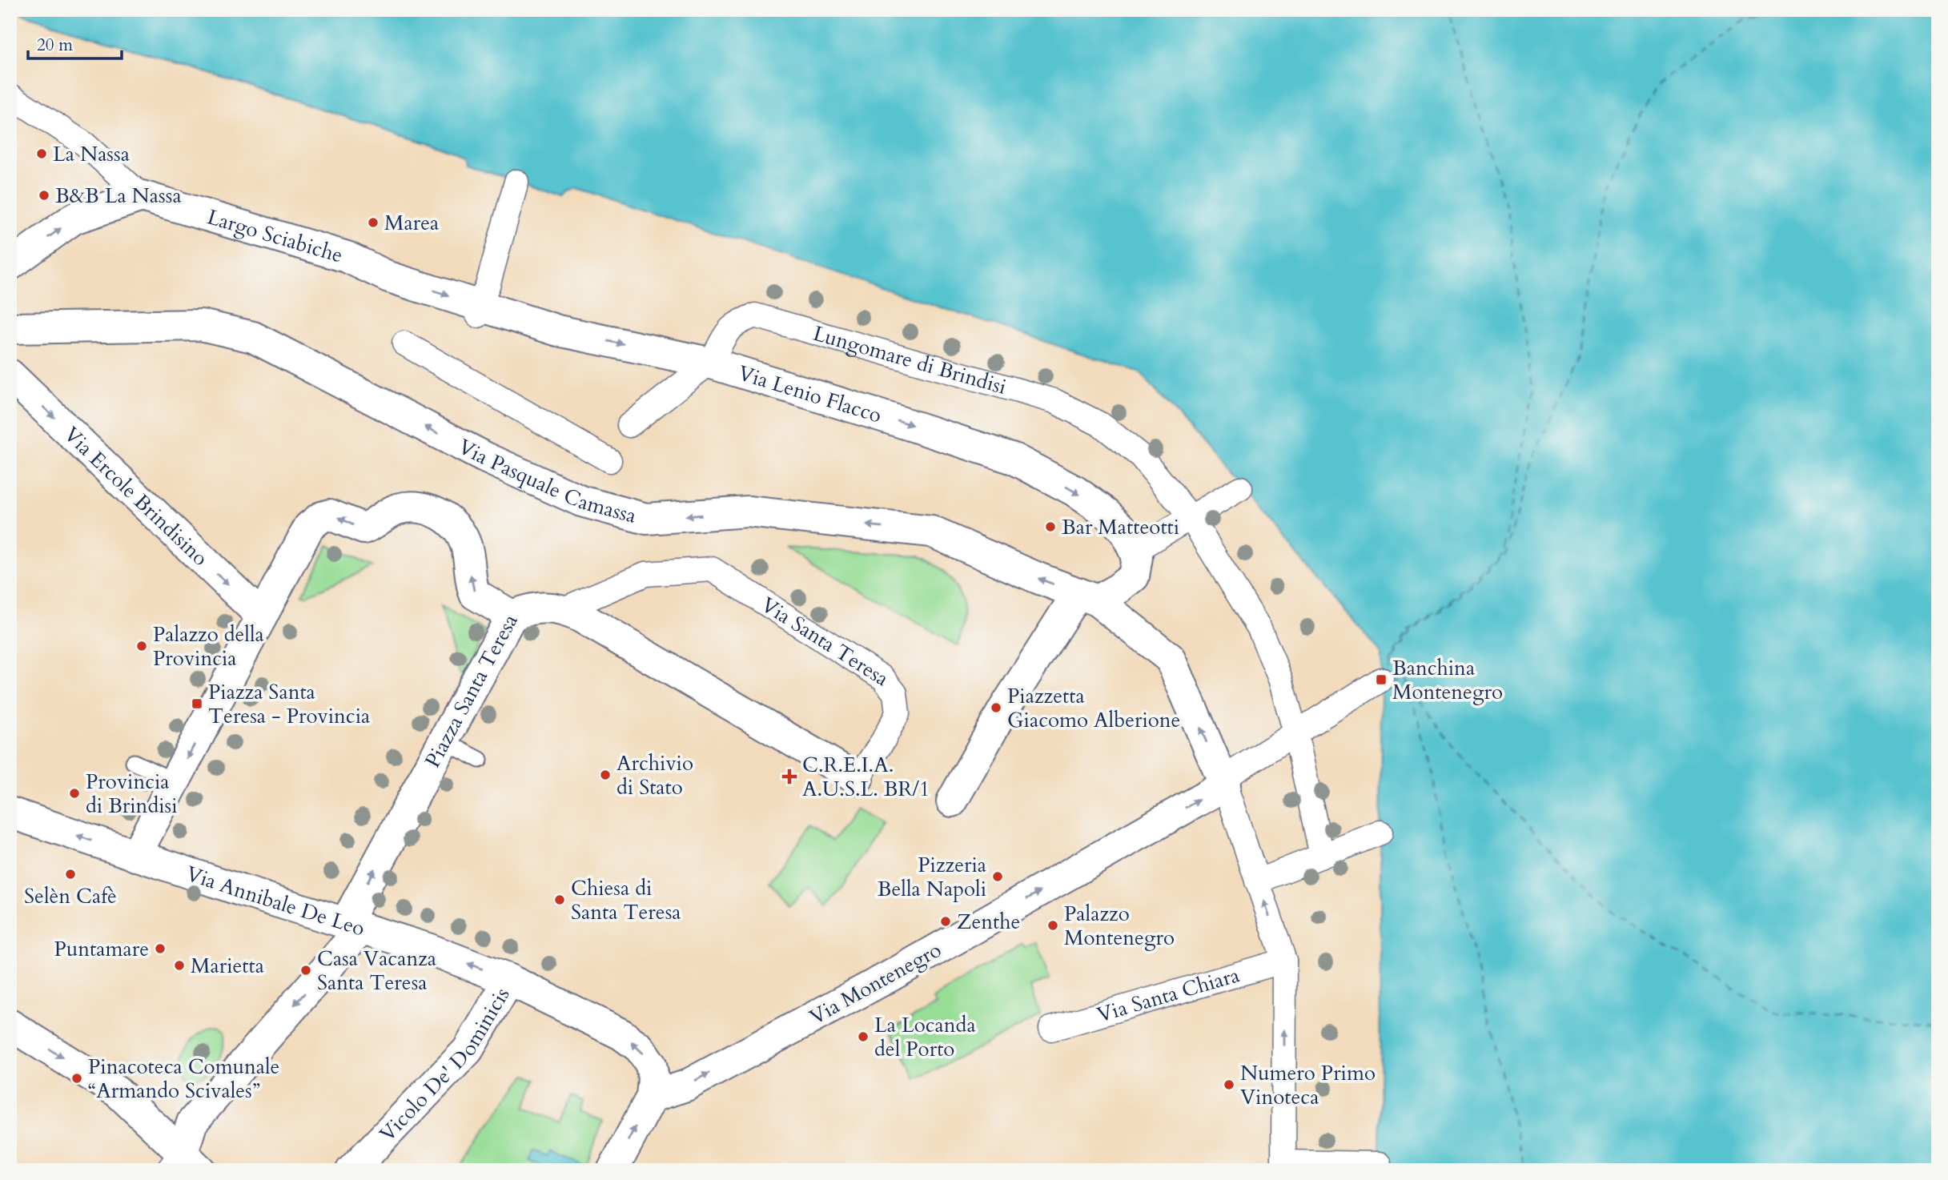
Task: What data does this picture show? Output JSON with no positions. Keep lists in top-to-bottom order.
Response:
{
  "streets": {
    "street": [
      "Largo Sciabiche",
      "Lungomare di Brindisi",
      "Via Lenio Flacco",
      "Via Pasquale Camassa",
      "Via Ercole Brindisino",
      "Via Santa Teresa",
      "Piazza Santa Teresa",
      "Via Annibale De Leo",
      "Via Montenegro",
      "Via Santa Chiara",
      "Vicolo De' Dominicis"
    ]
  },
  "crossings": [
    ["Largo Sciabiche", "Via Lenio Flacco"],
    ["Lungomare di Brindisi", "Via Lenio Flacco"],
    ["Via Pasquale Camassa", "Via Montenegro"],
    ["Via Ercole Brindisino", "Piazza Santa Teresa"],
    ["Via Santa Teresa", "Piazza Santa Teresa"],
    ["Piazza Santa Teresa", "Via Annibale De Leo"],
    ["Via Annibale De Leo", "Via Montenegro"],
    ["Via Annibale De Leo", "Vicolo De' Dominicis"]
  ],
  "one_way": [
    "Via Lenio Flacco",
    "Via Pasquale Camassa",
    "Via Ercole Brindisino",
    "Via Annibale De Leo",
    "Via Montenegro"
  ],
  "places": {
    "other": [
      "La Nassa",
      "B&B La Nassa",
      "Marea",
      "Bar Matteotti",
      "Palazzo della Provincia",
      "Piazzetta Giacomo Alberione",
      "Archivio di Stato",
      "Provincia di Brindisi",
      "Selèn Cafè",
      "Pizzeria Bella Napoli",
      "Chiesa di Santa Teresa",
      "Zenthe",
      "Palazzo Montenegro",
      "Puntamare",
      "Marietta",
      "Casa Vacanza Santa Teresa",
      "La Locanda del Porto",
      "Pinacoteca Comunale “Armando Scivales”",
      "Numero Primo Vinoteca"
    ],
    "transit": ["Banchina Montenegro", "Piazza Santa Teresa - Provincia"],
    "health": ["C.R.E.I.A. A.U.S.L. BR/1"]
  },
  "scale_bar": "20 m"
}
